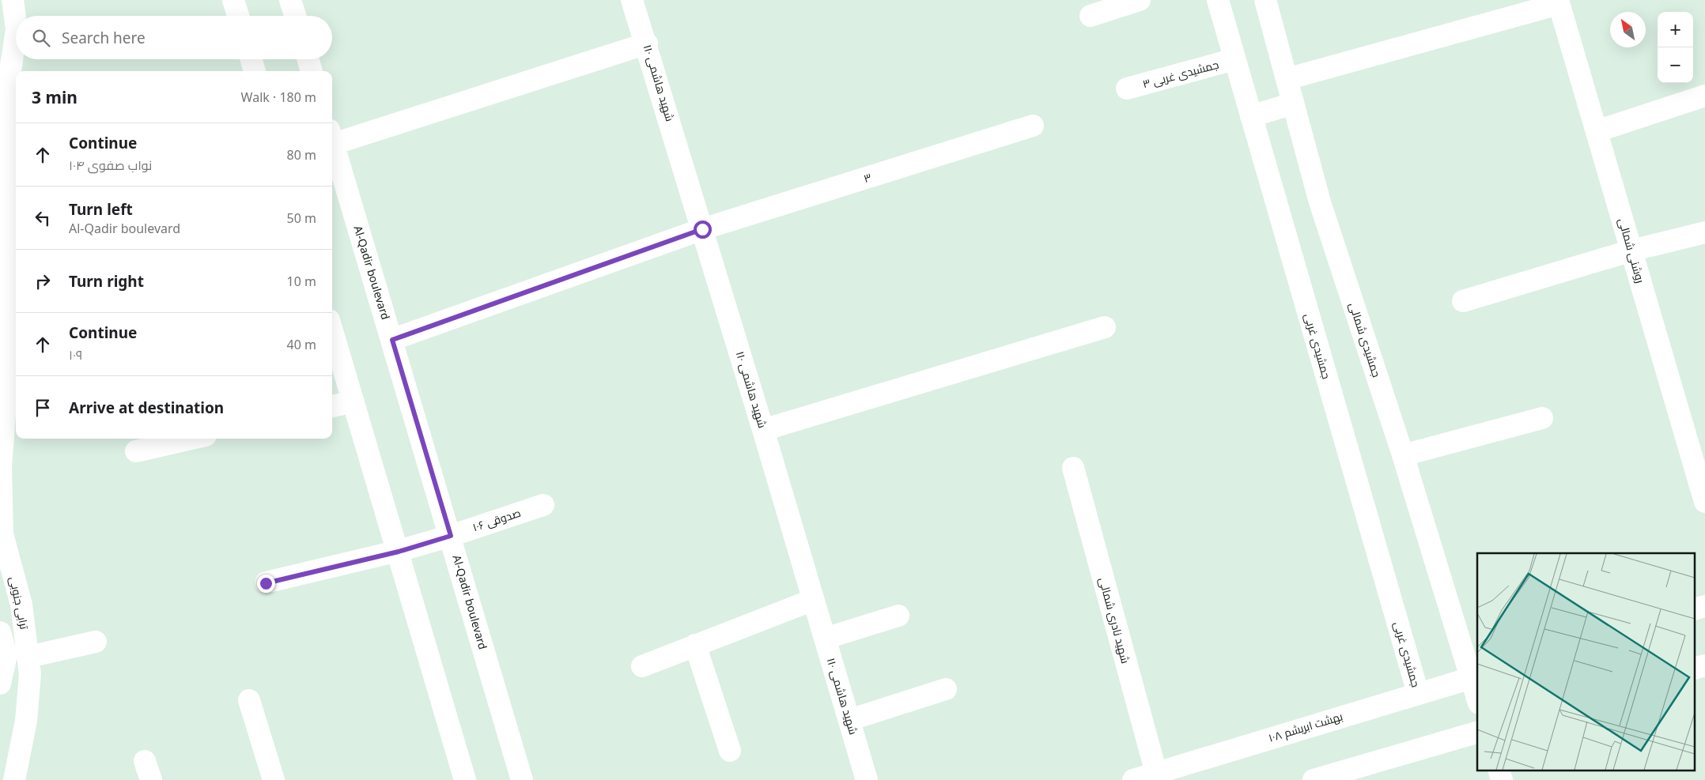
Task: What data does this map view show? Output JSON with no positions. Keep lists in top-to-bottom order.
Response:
{
  "streets": {
    "street": [
      "جمشیدی غربی ۳",
      "شهید هاشمی ۱۱۰",
      "۳",
      "روشنی شمالی",
      "Al-Qadir boulevard",
      "جمشیدی شمالی",
      "جمشیدی غربی",
      "صدوقی ۱۰۶",
      "ترابی جنوبی",
      "شهید نادری شمالی",
      "بهشت ابریشم ۱۰۸"
    ]
  },
  "crossings": [
    ["جمشیدی غربی ۳", "جمشیدی غربی"],
    ["شهید هاشمی ۱۱۰", "۳"],
    ["۳", "Al-Qadir boulevard"],
    ["Al-Qadir boulevard", "صدوقی ۱۰۶"],
    ["جمشیدی شمالی", "بهشت ابریشم ۱۰۸"],
    ["جمشیدی غربی", "بهشت ابریشم ۱۰۸"],
    ["شهید نادری شمالی", "بهشت ابریشم ۱۰۸"]
  ],
  "north": "top left",
  "page": {
    "map_buttons": ["+", "−"],
    "search": "Search here",
    "heading": ["3 min", "Walk · 180 m"],
    "list": [
      ["Continue", "نواب صفوی ۱۰۴", "80 m"],
      ["Turn left", "Al-Qadir boulevard", "50 m"],
      ["Turn right", "10 m"],
      ["Continue", "۱۰۹", "40 m"],
      "Arrive at destination"
    ]
  }
}
